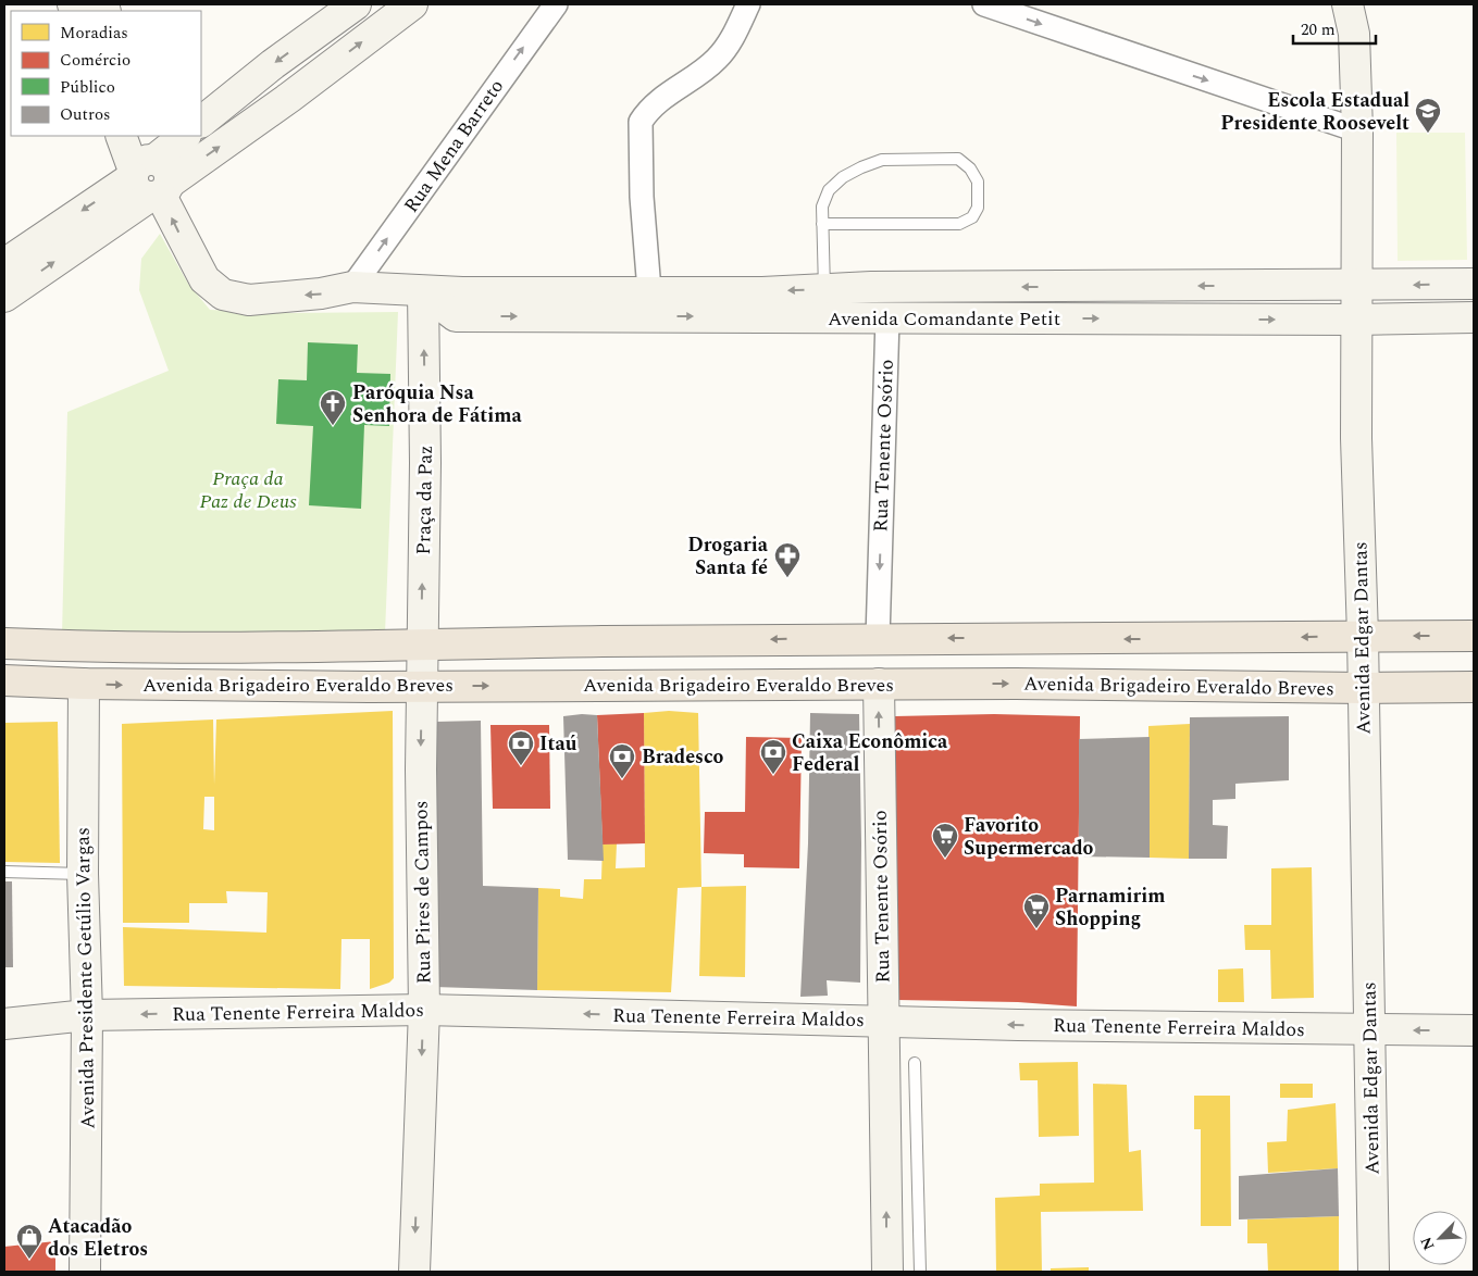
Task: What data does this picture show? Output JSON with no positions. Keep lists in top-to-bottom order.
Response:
{
  "streets": {
    "main road": ["Avenida Brigadeiro Everaldo Breves"],
    "street": [
      "Rua Mena Barreto",
      "Avenida Comandante Petit",
      "Rua Tenente Osório",
      "Praça da Paz",
      "Avenida Edgar Dantas",
      "Rua Pires de Campos",
      "Avenida Presidente Getúlio Vargas",
      "Rua Tenente Ferreira Maldos"
    ]
  },
  "crossings": [
    ["Rua Mena Barreto", "Avenida Comandante Petit"],
    ["Avenida Comandante Petit", "Rua Tenente Osório"],
    ["Avenida Comandante Petit", "Praça da Paz"],
    ["Avenida Comandante Petit", "Avenida Edgar Dantas"],
    ["Rua Tenente Osório", "Avenida Brigadeiro Everaldo Breves"],
    ["Rua Tenente Osório", "Rua Tenente Ferreira Maldos"],
    ["Praça da Paz", "Avenida Brigadeiro Everaldo Breves"],
    ["Praça da Paz", "Rua Pires de Campos"],
    ["Avenida Edgar Dantas", "Avenida Brigadeiro Everaldo Breves"],
    ["Avenida Edgar Dantas", "Rua Tenente Ferreira Maldos"],
    ["Avenida Brigadeiro Everaldo Breves", "Rua Pires de Campos"],
    ["Avenida Brigadeiro Everaldo Breves", "Avenida Presidente Getúlio Vargas"],
    ["Rua Pires de Campos", "Rua Tenente Ferreira Maldos"],
    ["Avenida Presidente Getúlio Vargas", "Rua Tenente Ferreira Maldos"]
  ],
  "one_way": ["Praça da Paz", "Rua Pires de Campos", "Rua Tenente Ferreira Maldos"],
  "parks": ["Praça da Paz de Deus"],
  "places": {
    "school or university": ["Escola Estadual Presidente Roosevelt"],
    "church": ["Paróquia Nsa Senhora de Fátima"],
    "pharmacy": ["Drogaria Santa fé"],
    "bank": ["Itaú", "Caixa Econômica Federal", "Bradesco"],
    "supermarket": ["Favorito Supermercado", "Parnamirim Shopping"],
    "shop": ["Atacadão dos Eletros"]
  },
  "legend": [
    "Moradias",
    "Comércio",
    "Público",
    "Outros"
  ],
  "scale_bar": "20 m",
  "north": "bottom left"
}
